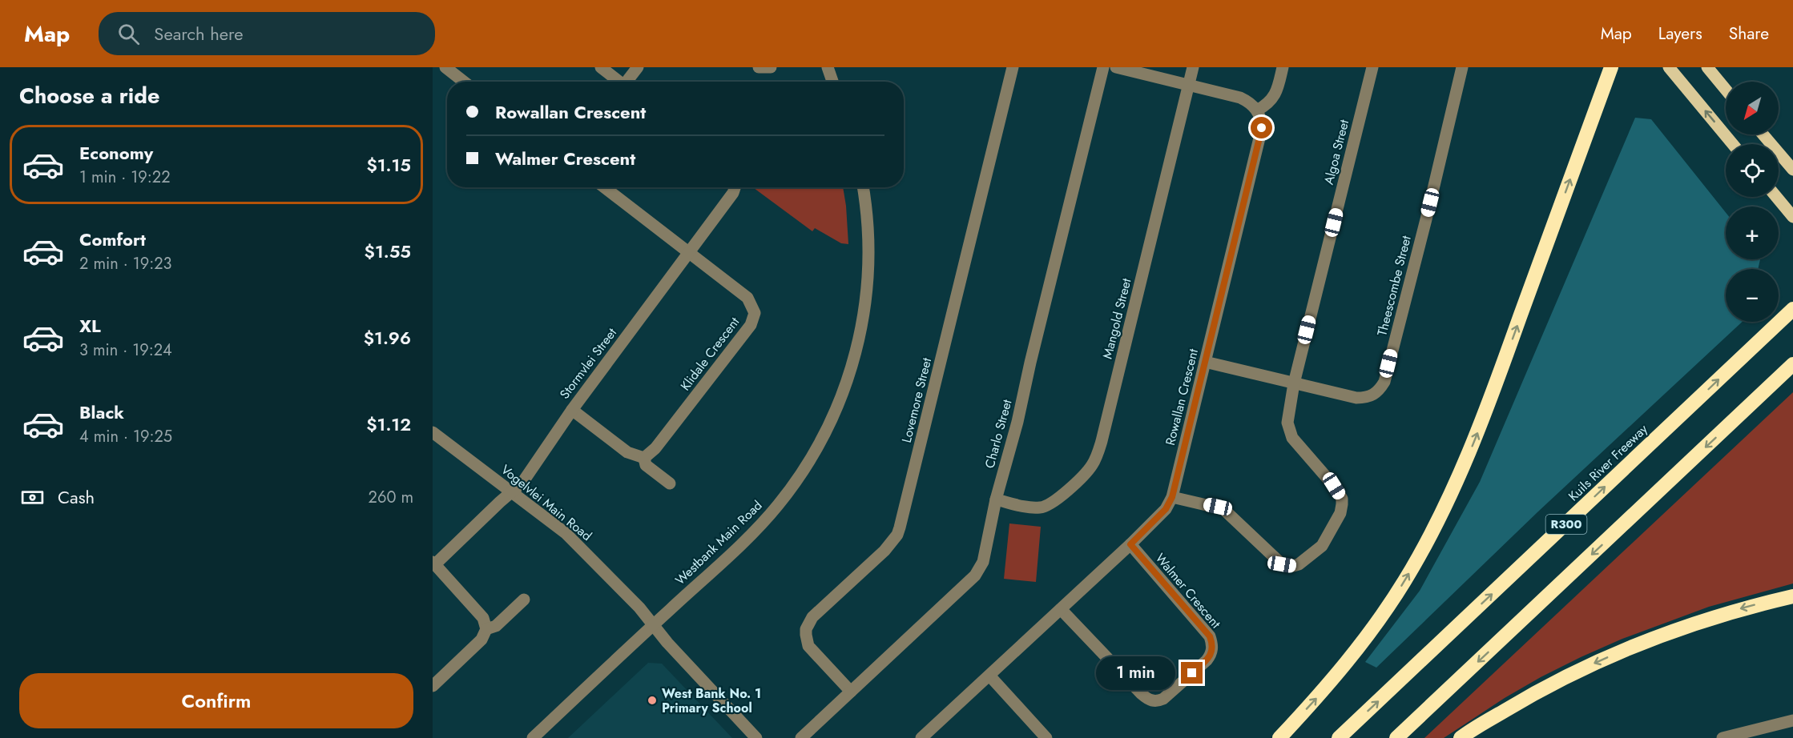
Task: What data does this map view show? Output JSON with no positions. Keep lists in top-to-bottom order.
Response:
{
  "streets": {
    "highway": ["Kuils River Freeway", "R300"],
    "street": [
      "Algoa Street",
      "Theescombe Street",
      "Mangold Street",
      "Klidale Crescent",
      "Stormvlei Street",
      "Rowallan Crescent",
      "Lovemore Street",
      "Charlo Street",
      "Vogelvlei Main Road",
      "Westbank Main Road",
      "Walmer Crescent"
    ]
  },
  "crossings": [
    ["Algoa Street", "Theescombe Street"],
    ["Algoa Street", "Rowallan Crescent"],
    ["Theescombe Street", "Rowallan Crescent"],
    ["Mangold Street", "Charlo Street"],
    ["Klidale Crescent", "Stormvlei Street"],
    ["Stormvlei Street", "Vogelvlei Main Road"],
    ["Rowallan Crescent", "Walmer Crescent"],
    ["Lovemore Street", "Charlo Street"],
    ["Vogelvlei Main Road", "Westbank Main Road"]
  ],
  "places": ["West Bank No. 1 Primary School"],
  "north": "bottom left",
  "page": {
    "header": "Map",
    "search": "Search here",
    "nav": ["Map", "Layers", "Share"],
    "heading": "Choose a ride",
    "map_buttons": ["+", "−"],
    "banner": ["Rowallan Crescent", "Walmer Crescent"],
    "list": [
      {
        "name": "Economy",
        "note": "1 min · 19:22",
        "value": "$1.15"
      },
      {
        "name": "Comfort",
        "note": "2 min · 19:23",
        "value": "$1.55"
      },
      {
        "name": "XL",
        "note": "3 min · 19:24",
        "value": "$1.96"
      },
      {
        "name": "Black",
        "note": "4 min · 19:25",
        "value": "$1.12"
      }
    ],
    "pay": ["Cash", "260 m"],
    "bubble": "1 min",
    "buttons": "Confirm"
  }
}
